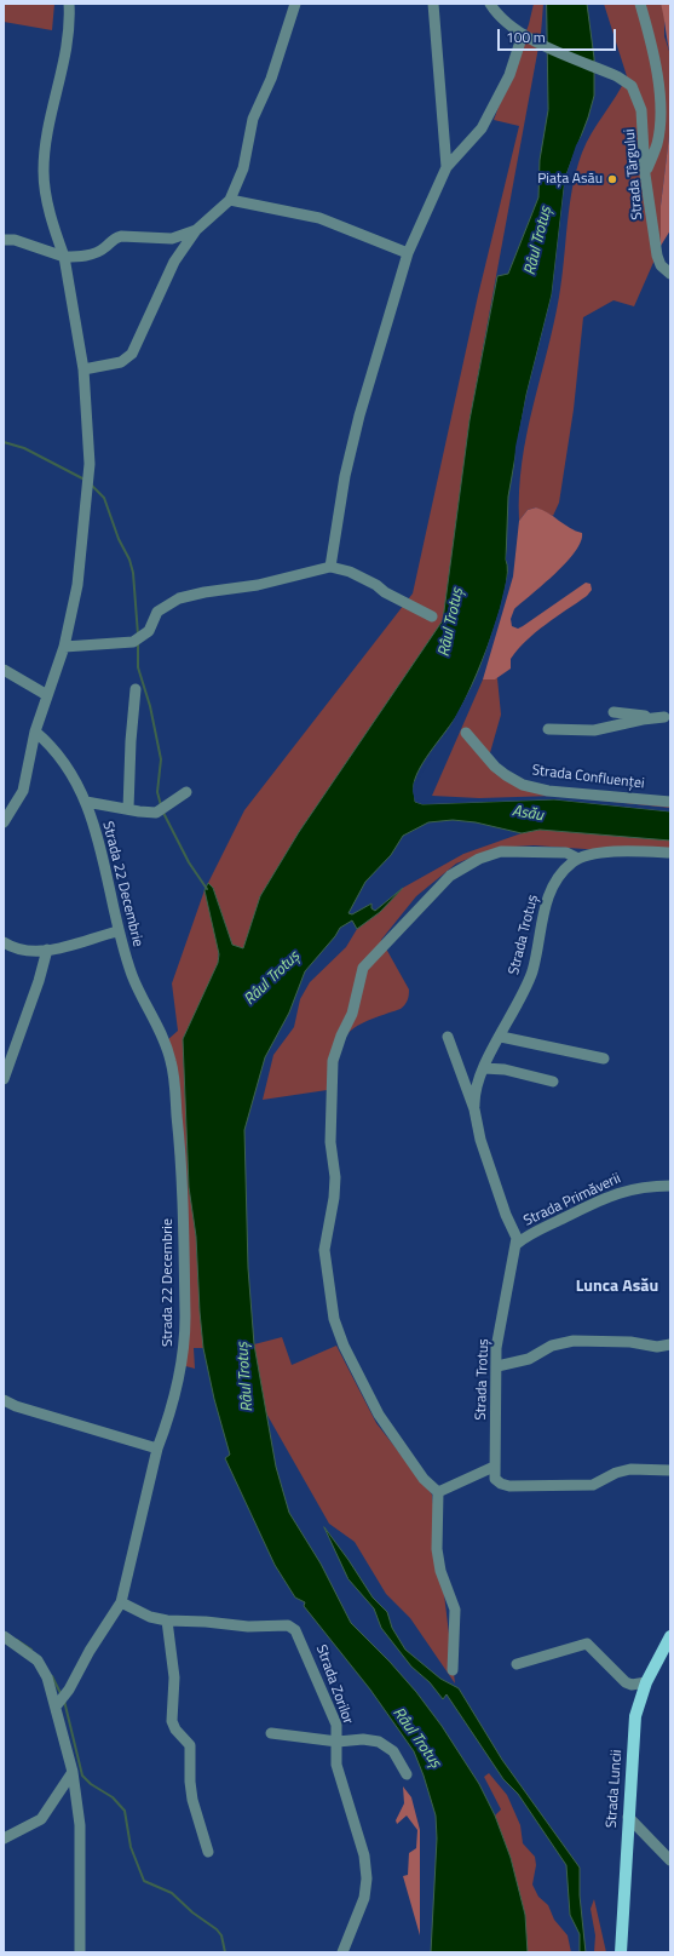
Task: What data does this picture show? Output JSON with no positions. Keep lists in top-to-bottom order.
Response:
{
  "streets": {
    "main road": ["Strada Luncii"],
    "street": [
      "Strada Târgului",
      "Strada Confluenței",
      "Strada 22 Decembrie",
      "Strada Trotuș",
      "Strada Primăverii",
      "Strada Zorilor"
    ]
  },
  "crossings": [
    ["Strada 22 Decembrie", "Strada Zorilor"],
    ["Strada Trotuș", "Strada Primăverii"]
  ],
  "districts": ["Lunca Asău"],
  "water": ["Râul Trotuș", "Asău"],
  "places": ["Piața Asău"],
  "scale_bar": "100 m"
}
